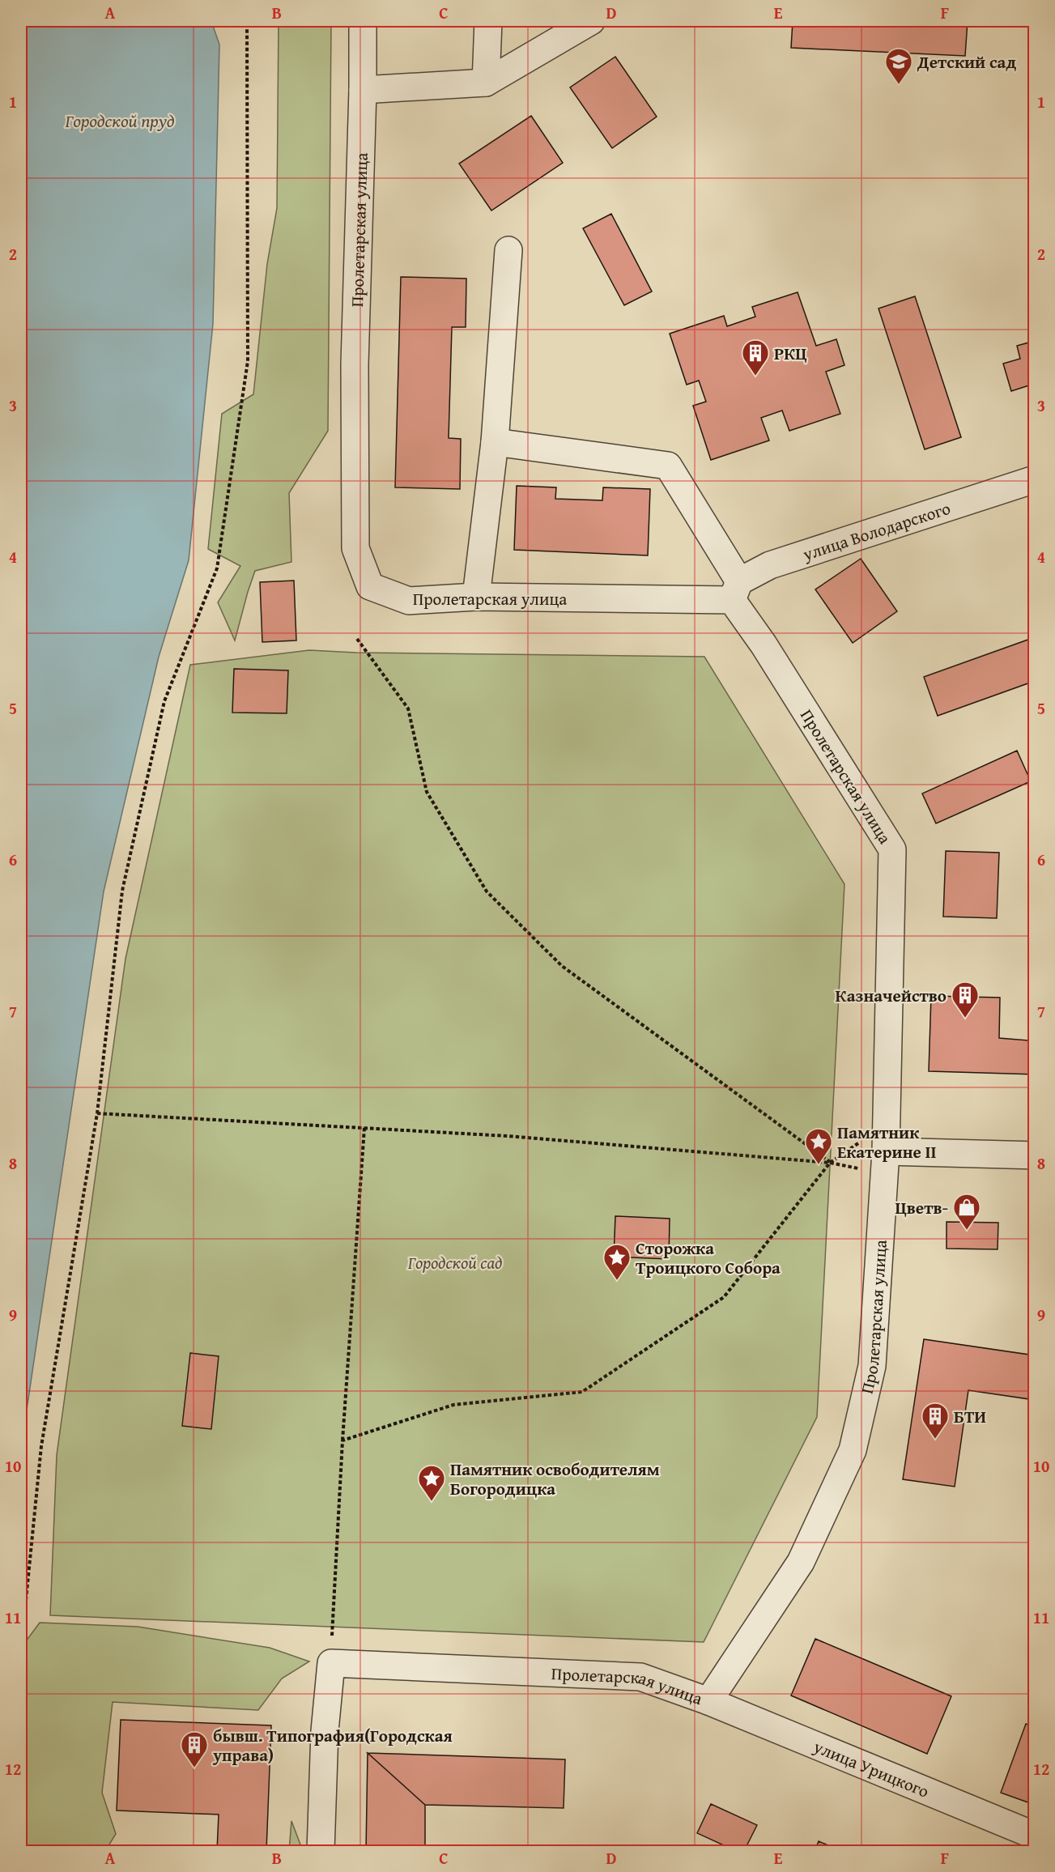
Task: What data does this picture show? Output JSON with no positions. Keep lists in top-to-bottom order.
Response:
{
  "streets": {
    "street": ["Пролетарская улица", "улица Володарского", "улица Урицкого"]
  },
  "crossings": [
    ["Пролетарская улица", "улица Володарского"],
    ["Пролетарская улица", "улица Урицкого"]
  ],
  "water": ["Городской пруд"],
  "parks": ["Городской сад"],
  "places": {
    "school or university": ["Детский сад"],
    "building": [
      "РКЦ",
      "Казначейство",
      "БТИ",
      "бывш. Типография(Городская управа)"
    ],
    "place": ["Памятник Екатерине II", "Сторожка Троицкого Собора", "Памятник освободителям Богородицка"],
    "shop": ["Цветв-"]
  },
  "grid": {
    "columns": [
      "A",
      "B",
      "C",
      "D",
      "E",
      "F"
    ],
    "rows": [
      "1",
      "2",
      "3",
      "4",
      "5",
      "6",
      "7",
      "8",
      "9",
      "10",
      "11",
      "12"
    ]
  }
}
